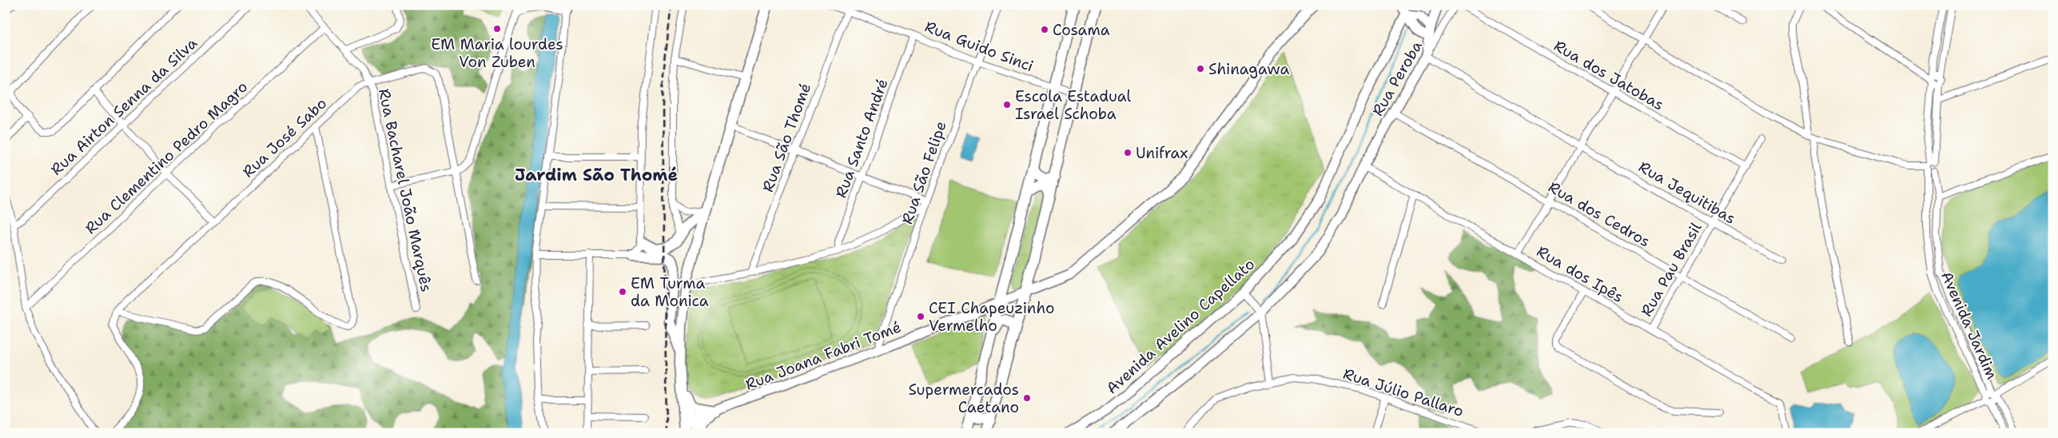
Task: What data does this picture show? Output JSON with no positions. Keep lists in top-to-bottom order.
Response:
{
  "streets": {
    "street": [
      "Rua Guido Sinci",
      "Rua dos Jatobas",
      "Rua Peroba",
      "Rua Airton Senna da Silva",
      "Rua José Sabo",
      "Rua São Thomé",
      "Rua Santo André",
      "Rua Clementino Pedro Magro",
      "Rua São Felipe",
      "Rua Bacharel João Marquês",
      "Rua Jequitibas",
      "Rua dos Cedros",
      "Rua Pau Brasil",
      "Rua dos Ipês",
      "Avenida Jardim",
      "Avenida Avelino Capellato",
      "Rua Joana Fabri Tomé",
      "Rua Júlio Pallaro"
    ]
  },
  "crossings": [
    ["Rua Guido Sinci", "Rua São Thomé"],
    ["Rua Guido Sinci", "Rua Santo André"],
    ["Rua Guido Sinci", "Rua São Felipe"],
    ["Rua dos Jatobas", "Rua Pau Brasil"],
    ["Rua Peroba", "Rua Jequitibas"],
    ["Rua Peroba", "Rua dos Cedros"],
    ["Rua Peroba", "Rua dos Ipês"],
    ["Rua José Sabo", "Rua Bacharel João Marquês"],
    ["Rua Clementino Pedro Magro", "Rua Bacharel João Marquês"],
    ["Rua São Felipe", "Rua Joana Fabri Tomé"],
    ["Rua Jequitibas", "Rua Pau Brasil"],
    ["Rua dos Cedros", "Rua Pau Brasil"],
    ["Rua Pau Brasil", "Rua dos Ipês"]
  ],
  "districts": ["Jardim São Thomé"],
  "places": [
    "EM Maria lourdes Von Zuben",
    "Cosama",
    "Shinagawa",
    "Escola Estadual Israel Schoba",
    "Unifrax",
    "EM Turma da Monica",
    "CEI Chapeuzinho Vermelho",
    "Supermercados Caetano"
  ]
}
